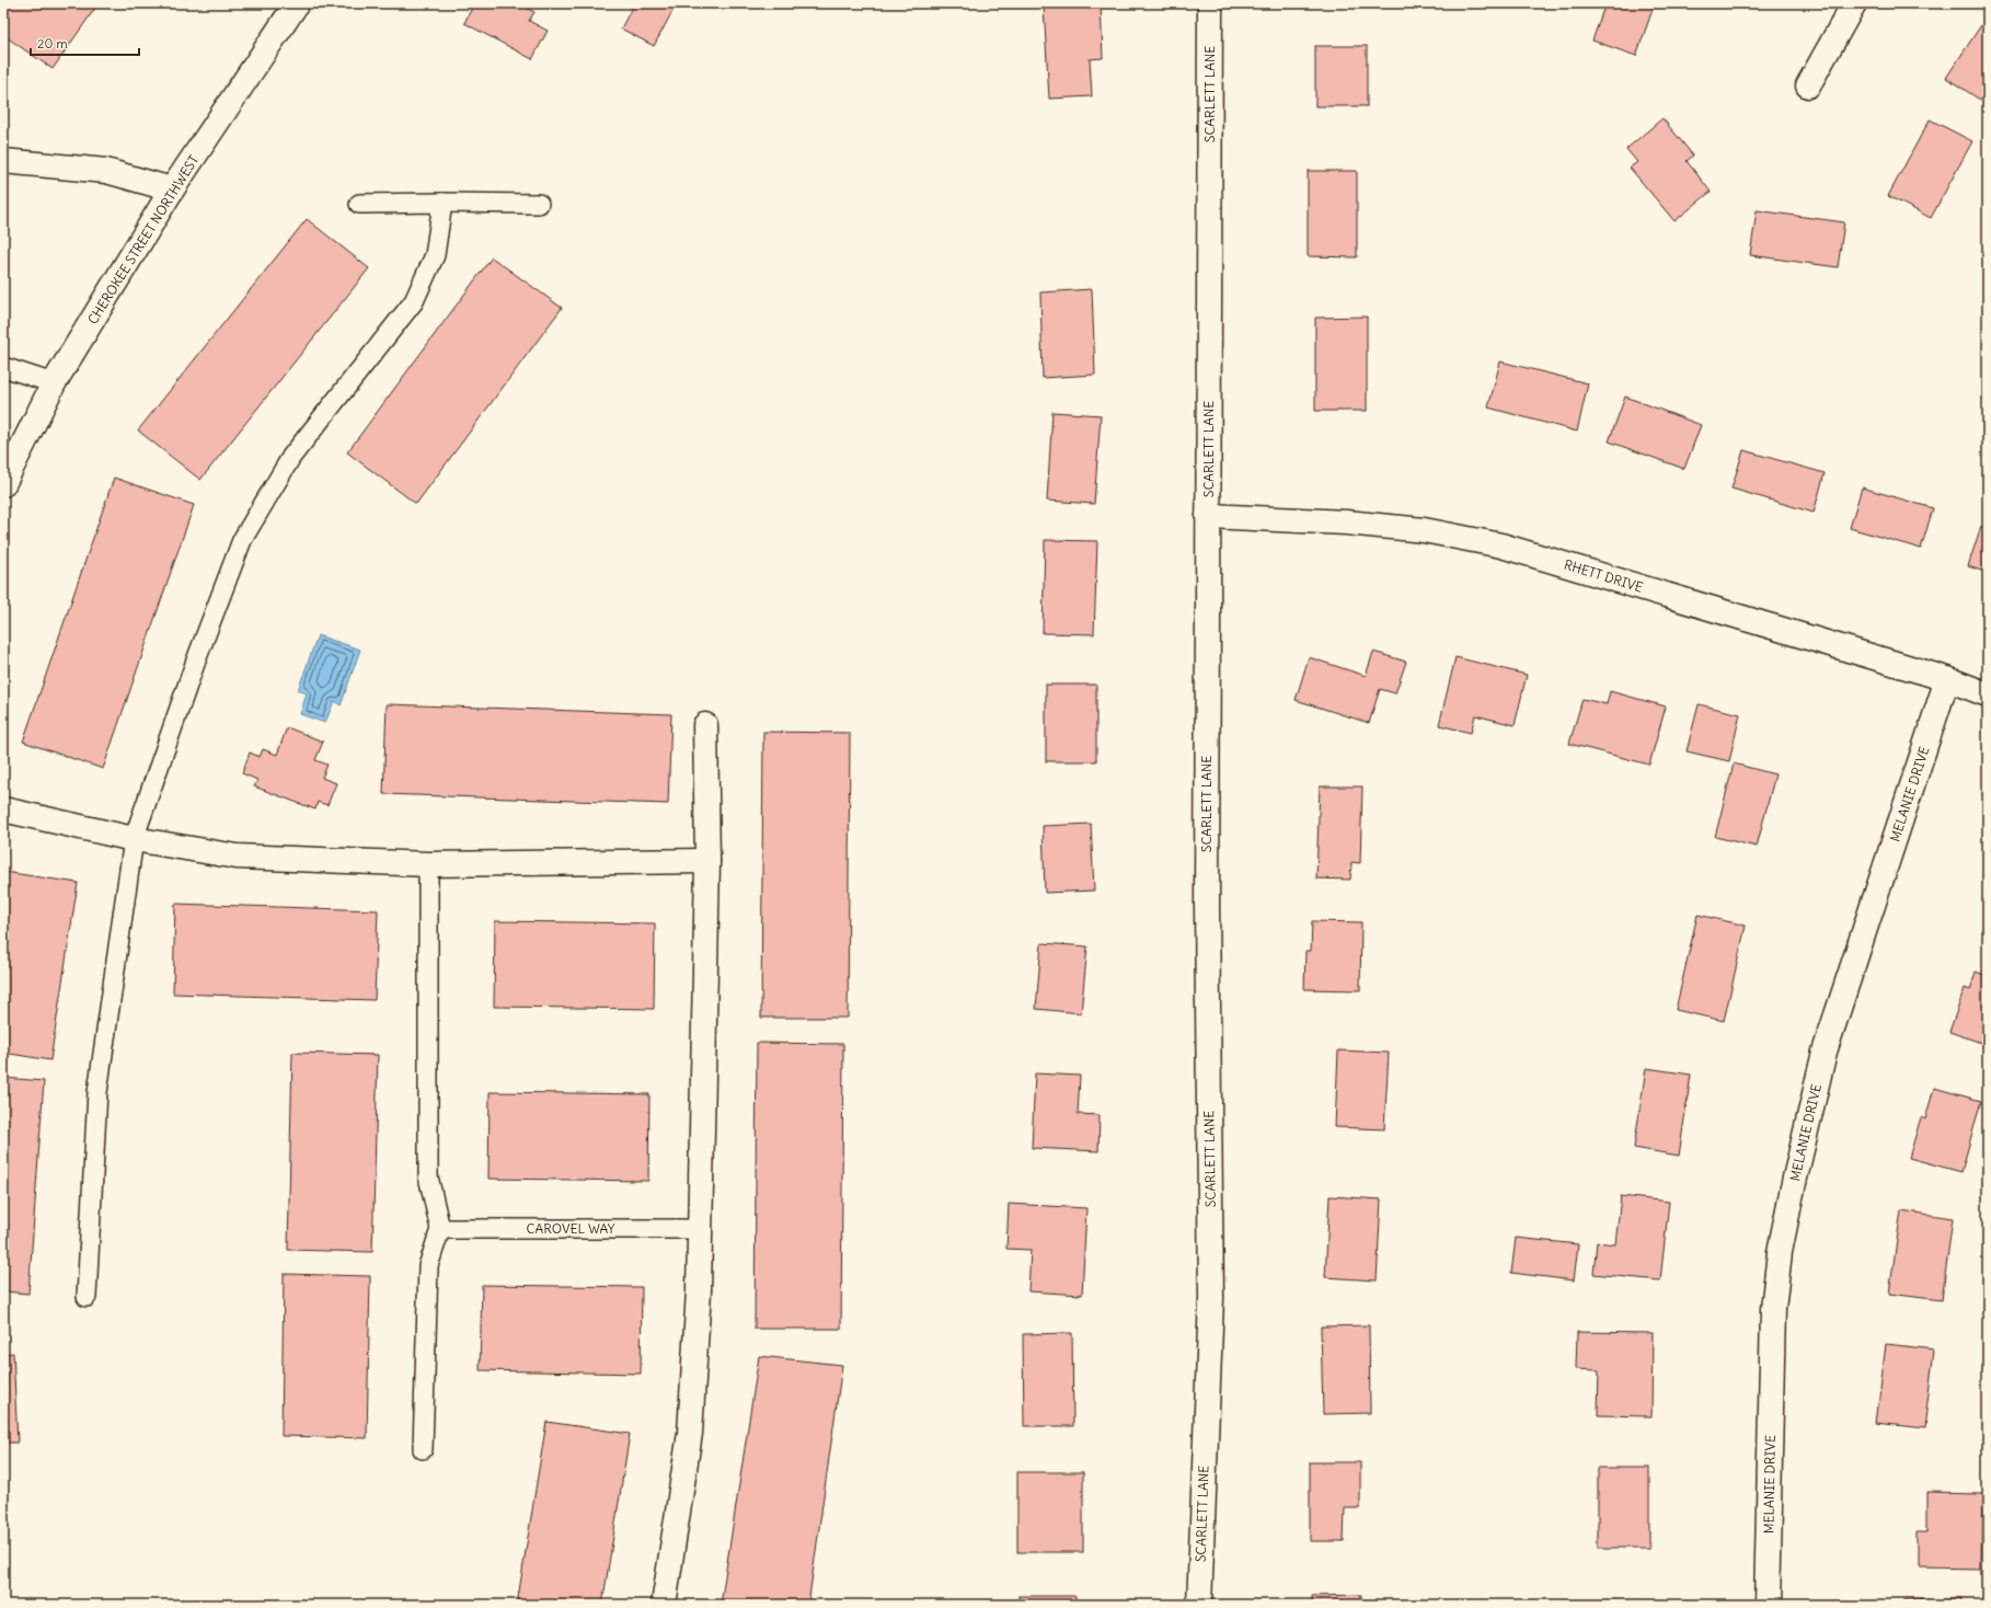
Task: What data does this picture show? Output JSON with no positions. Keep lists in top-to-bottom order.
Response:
{
  "streets": {
    "street": [
      "SCARLETT LANE",
      "CHEROKEE STREET NORTHWEST",
      "RHETT DRIVE",
      "MELANIE DRIVE"
    ],
    "lane": ["CAROVEL WAY"]
  },
  "crossings": [
    ["SCARLETT LANE", "RHETT DRIVE"],
    ["RHETT DRIVE", "MELANIE DRIVE"]
  ],
  "scale_bar": "20 m"
}
